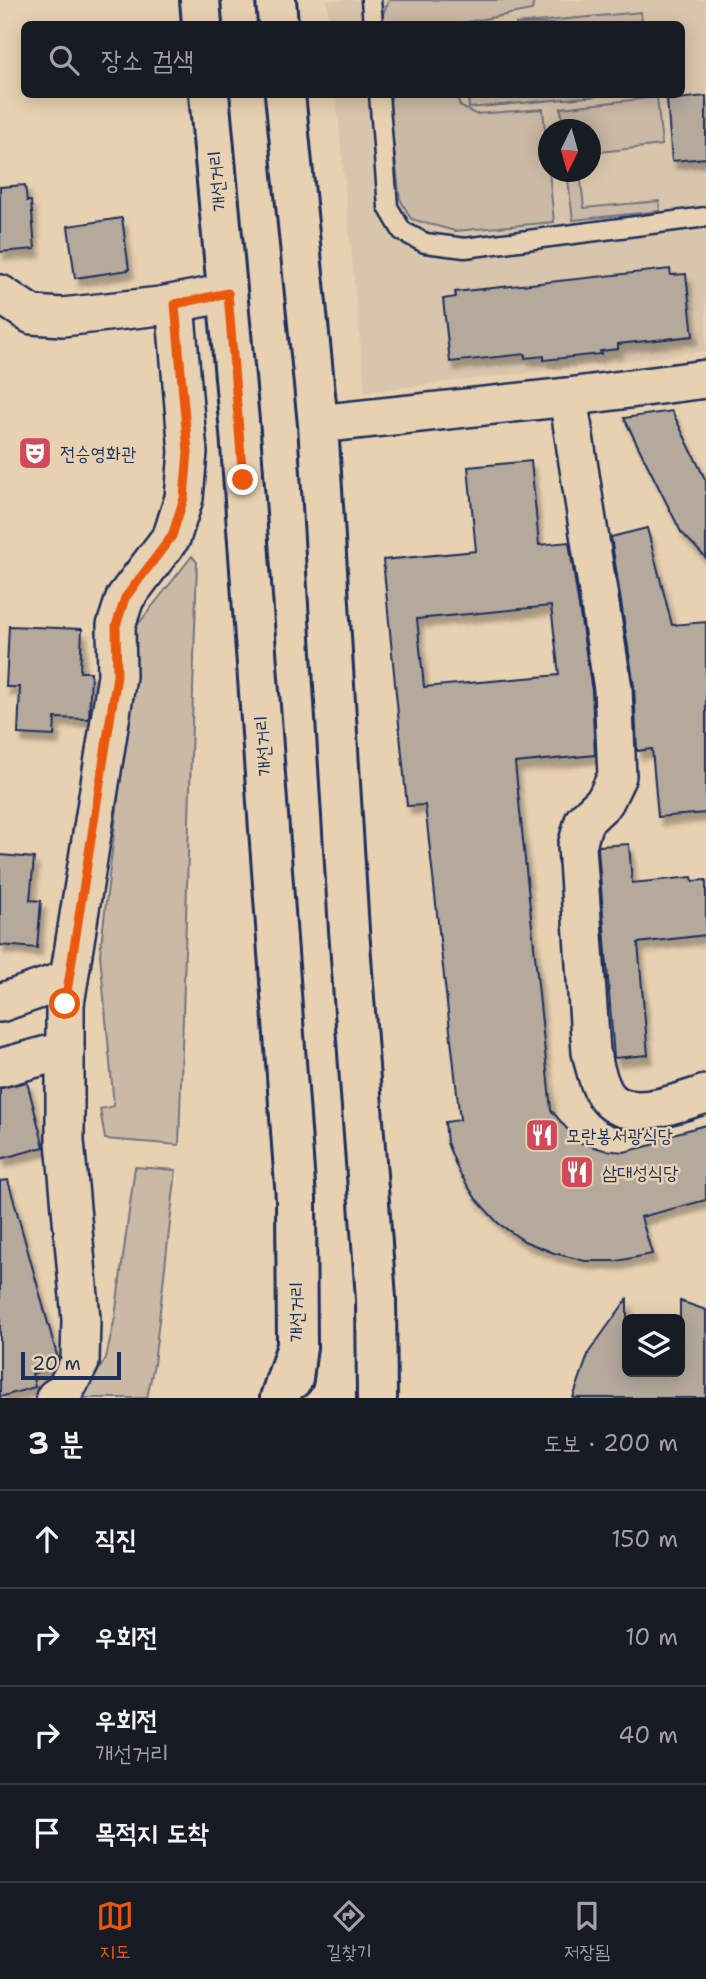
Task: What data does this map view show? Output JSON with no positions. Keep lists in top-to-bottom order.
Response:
{
  "streets": {
    "main road": ["개선거리"]
  },
  "places": {
    "theatre": ["전승영화관"],
    "restaurant": ["모란봉서광식당", "삼대성식당"]
  },
  "scale_bar": "20 m",
  "north": "bottom",
  "page": {
    "search": "장소 검색",
    "scale": "20 m",
    "heading": ["3 분", "도보 · 200 m"],
    "list": [
      ["직진", "150 m"],
      ["우회전", "10 m"],
      ["우회전", "개선거리", "40 m"],
      "목적지 도착"
    ],
    "nav": ["지도", "길찾기", "저장됨"]
  }
}
